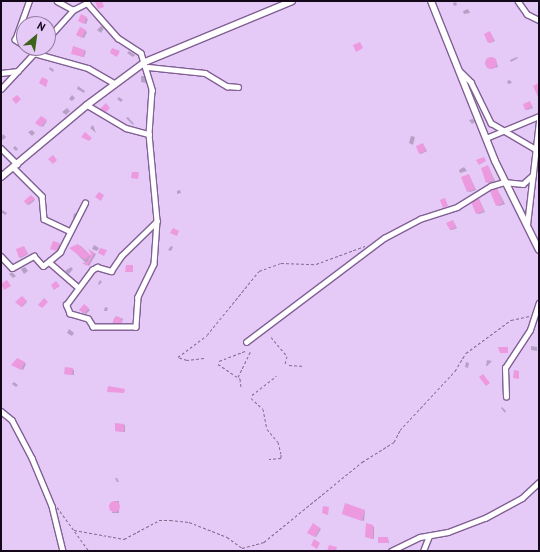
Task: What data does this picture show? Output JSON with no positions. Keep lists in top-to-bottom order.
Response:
{
  "north": "top right"
}
